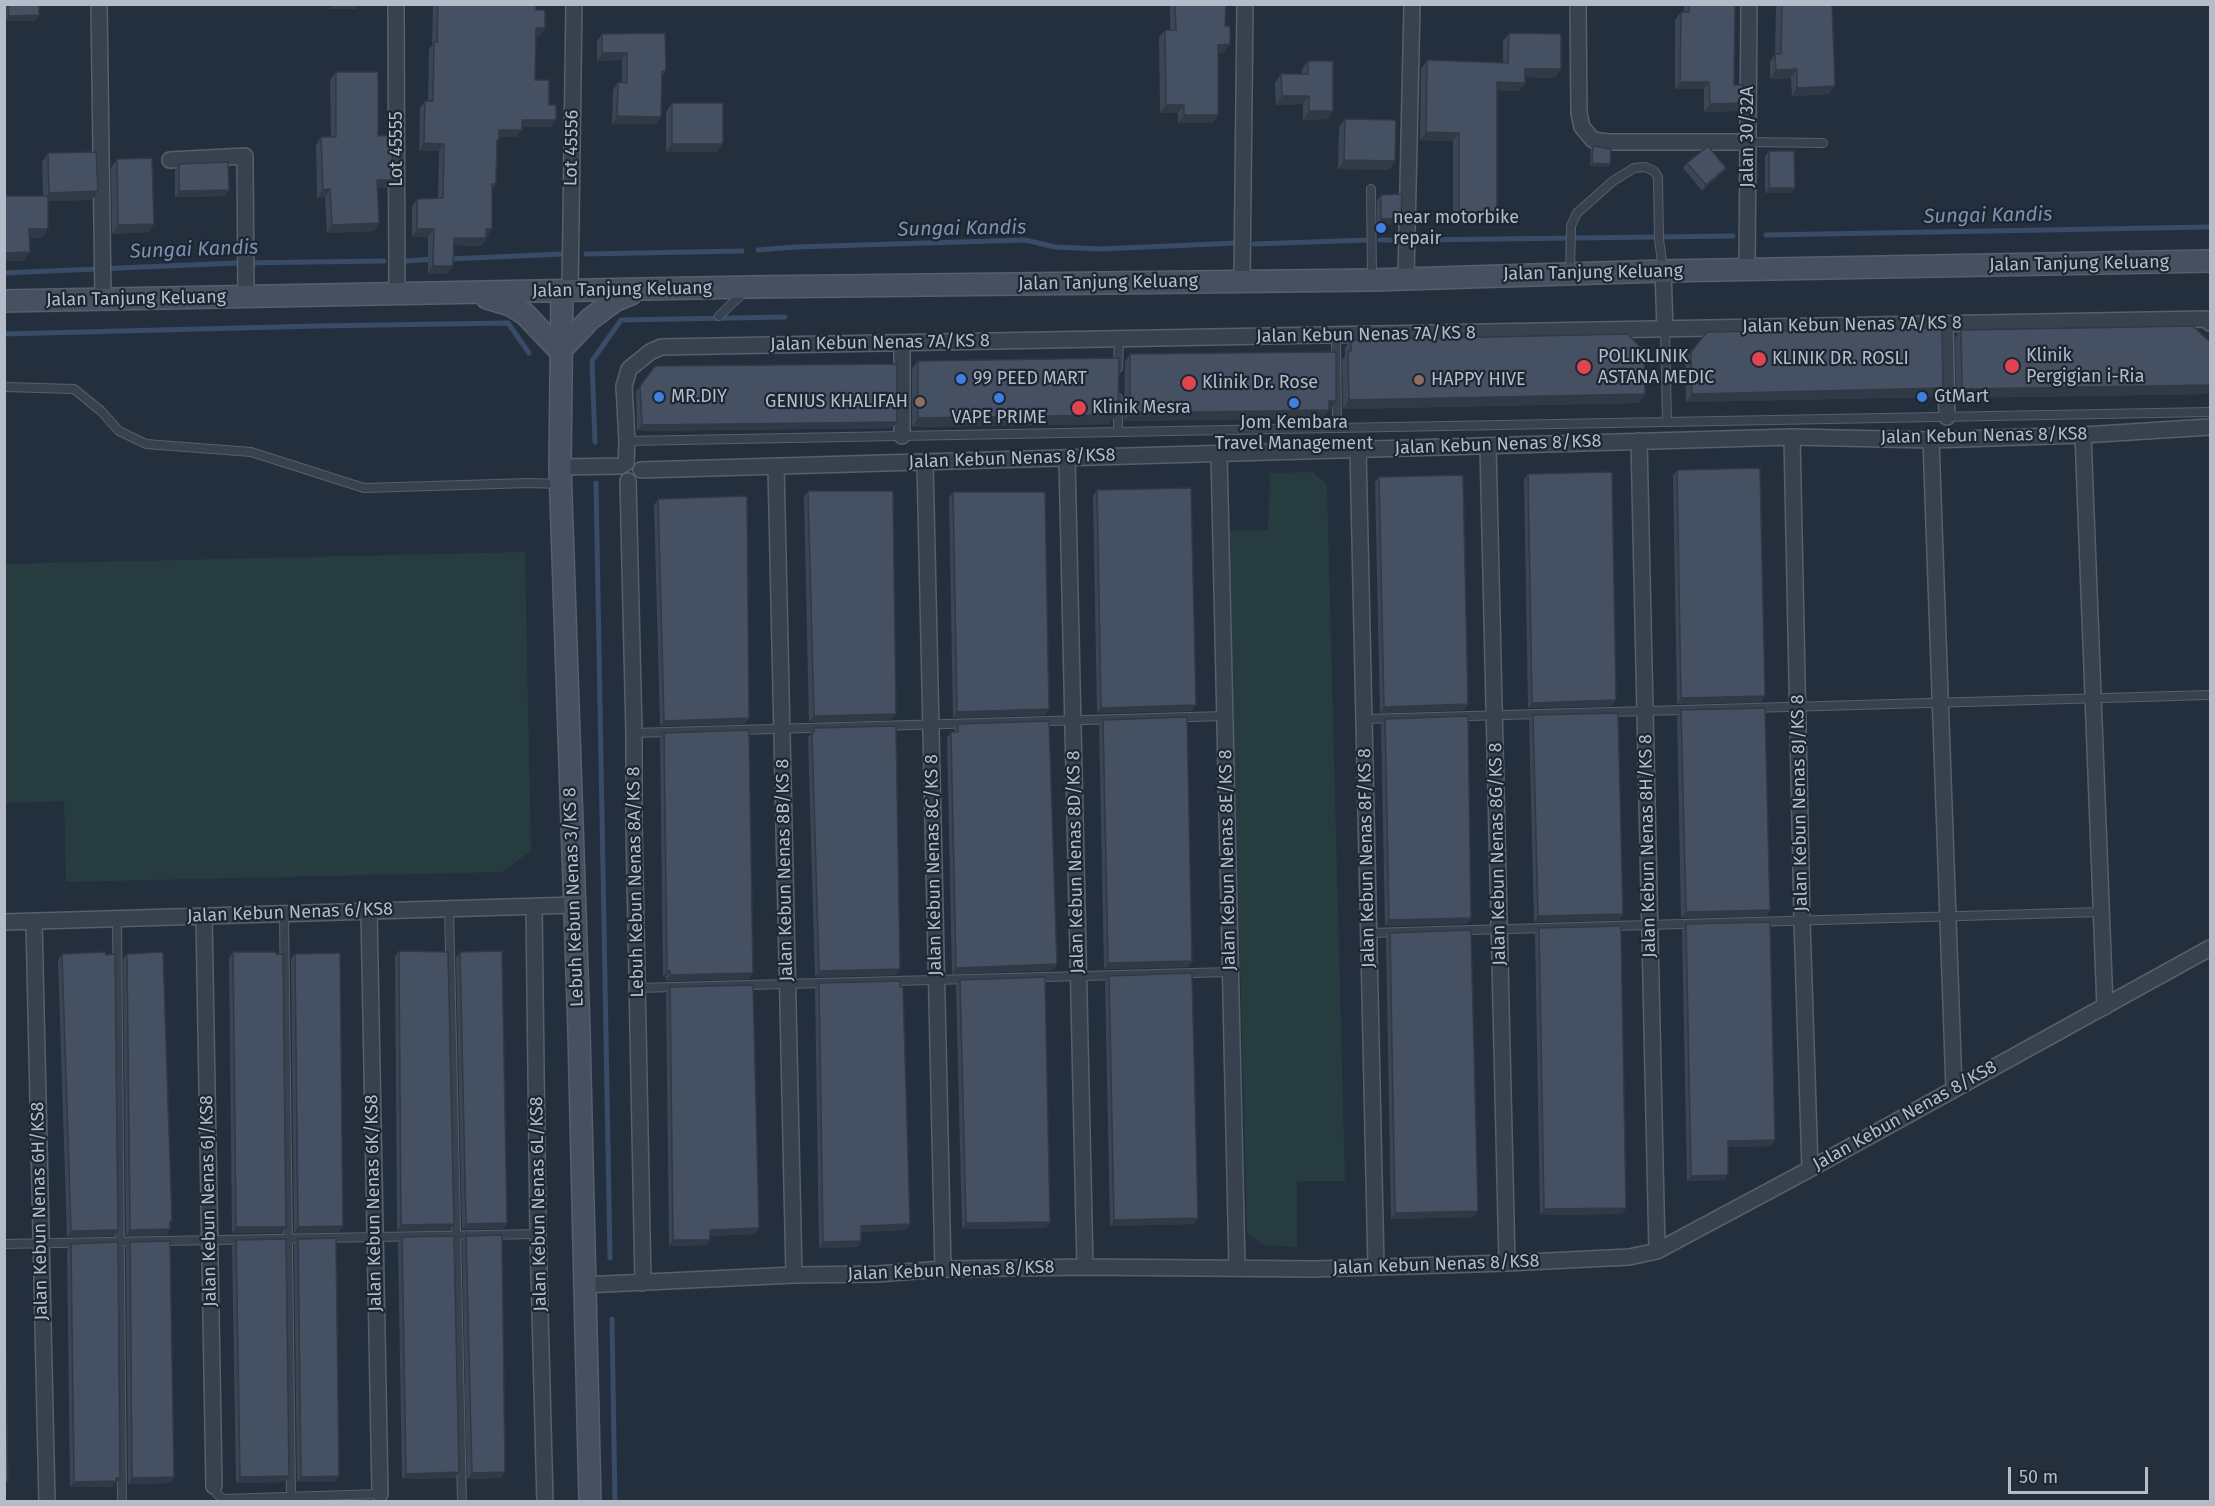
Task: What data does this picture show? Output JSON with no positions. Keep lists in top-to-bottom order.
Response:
{
  "streets": {
    "main road": ["Jalan Tanjung Keluang", "Lebuh Kebun Nenas 3/KS 8"],
    "street": [
      "Jalan 30/32A",
      "Lot 45556",
      "Lot 45555",
      "Jalan Kebun Nenas 7A/KS 8",
      "Jalan Kebun Nenas 8/KS8",
      "Jalan Kebun Nenas 8J/KS 8",
      "Jalan Kebun Nenas 8H/KS 8",
      "Jalan Kebun Nenas 8G/KS 8",
      "Jalan Kebun Nenas 8F/KS 8",
      "Jalan Kebun Nenas 8E/KS 8",
      "Jalan Kebun Nenas 8D/KS 8",
      "Jalan Kebun Nenas 8C/KS 8",
      "Jalan Kebun Nenas 8B/KS 8",
      "Lebuh Kebun Nenas 8A/KS 8",
      "Jalan Kebun Nenas 6/KS8",
      "Jalan Kebun Nenas 6J/KS8",
      "Jalan Kebun Nenas 6K/KS8",
      "Jalan Kebun Nenas 6L/KS8",
      "Jalan Kebun Nenas 6H/KS8"
    ]
  },
  "crossings": [
    ["Jalan 30/32A", "Jalan Tanjung Keluang"],
    ["Lot 45556", "Jalan Tanjung Keluang"],
    ["Lot 45556", "Lebuh Kebun Nenas 3/KS 8"],
    ["Lot 45555", "Jalan Tanjung Keluang"],
    ["Jalan Tanjung Keluang", "Lebuh Kebun Nenas 3/KS 8"],
    ["Jalan Kebun Nenas 7A/KS 8", "Lebuh Kebun Nenas 3/KS 8"],
    ["Jalan Kebun Nenas 8/KS8", "Jalan Kebun Nenas 8J/KS 8"],
    ["Jalan Kebun Nenas 8/KS8", "Jalan Kebun Nenas 8H/KS 8"],
    ["Jalan Kebun Nenas 8/KS8", "Jalan Kebun Nenas 8G/KS 8"],
    ["Jalan Kebun Nenas 8/KS8", "Jalan Kebun Nenas 8F/KS 8"],
    ["Jalan Kebun Nenas 8/KS8", "Jalan Kebun Nenas 8E/KS 8"],
    ["Jalan Kebun Nenas 8/KS8", "Jalan Kebun Nenas 8D/KS 8"],
    ["Jalan Kebun Nenas 8/KS8", "Jalan Kebun Nenas 8C/KS 8"],
    ["Jalan Kebun Nenas 8/KS8", "Jalan Kebun Nenas 8B/KS 8"],
    ["Jalan Kebun Nenas 8/KS8", "Lebuh Kebun Nenas 8A/KS 8"],
    ["Jalan Kebun Nenas 8/KS8", "Lebuh Kebun Nenas 3/KS 8"],
    ["Lebuh Kebun Nenas 3/KS 8", "Jalan Kebun Nenas 6/KS8"],
    ["Jalan Kebun Nenas 6/KS8", "Jalan Kebun Nenas 6J/KS8"],
    ["Jalan Kebun Nenas 6/KS8", "Jalan Kebun Nenas 6K/KS8"],
    ["Jalan Kebun Nenas 6/KS8", "Jalan Kebun Nenas 6L/KS8"],
    ["Jalan Kebun Nenas 6/KS8", "Jalan Kebun Nenas 6H/KS8"]
  ],
  "water": ["Sungai Kandis"],
  "places": [
    "near motorbike repair",
    "KLINIK DR. ROSLI",
    "Klinik Pergigian i-Ria",
    "POLIKLINIK ASTANA MEDIC",
    "99 PEED MART",
    "HAPPY HIVE",
    "Klinik Dr. Rose",
    "MR.DIY",
    "GtMart",
    "VAPE PRIME",
    "GENIUS KHALIFAH",
    "Jom Kembara Travel Management",
    "Klinik Mesra"
  ],
  "scale_bar": "50 m"
}
